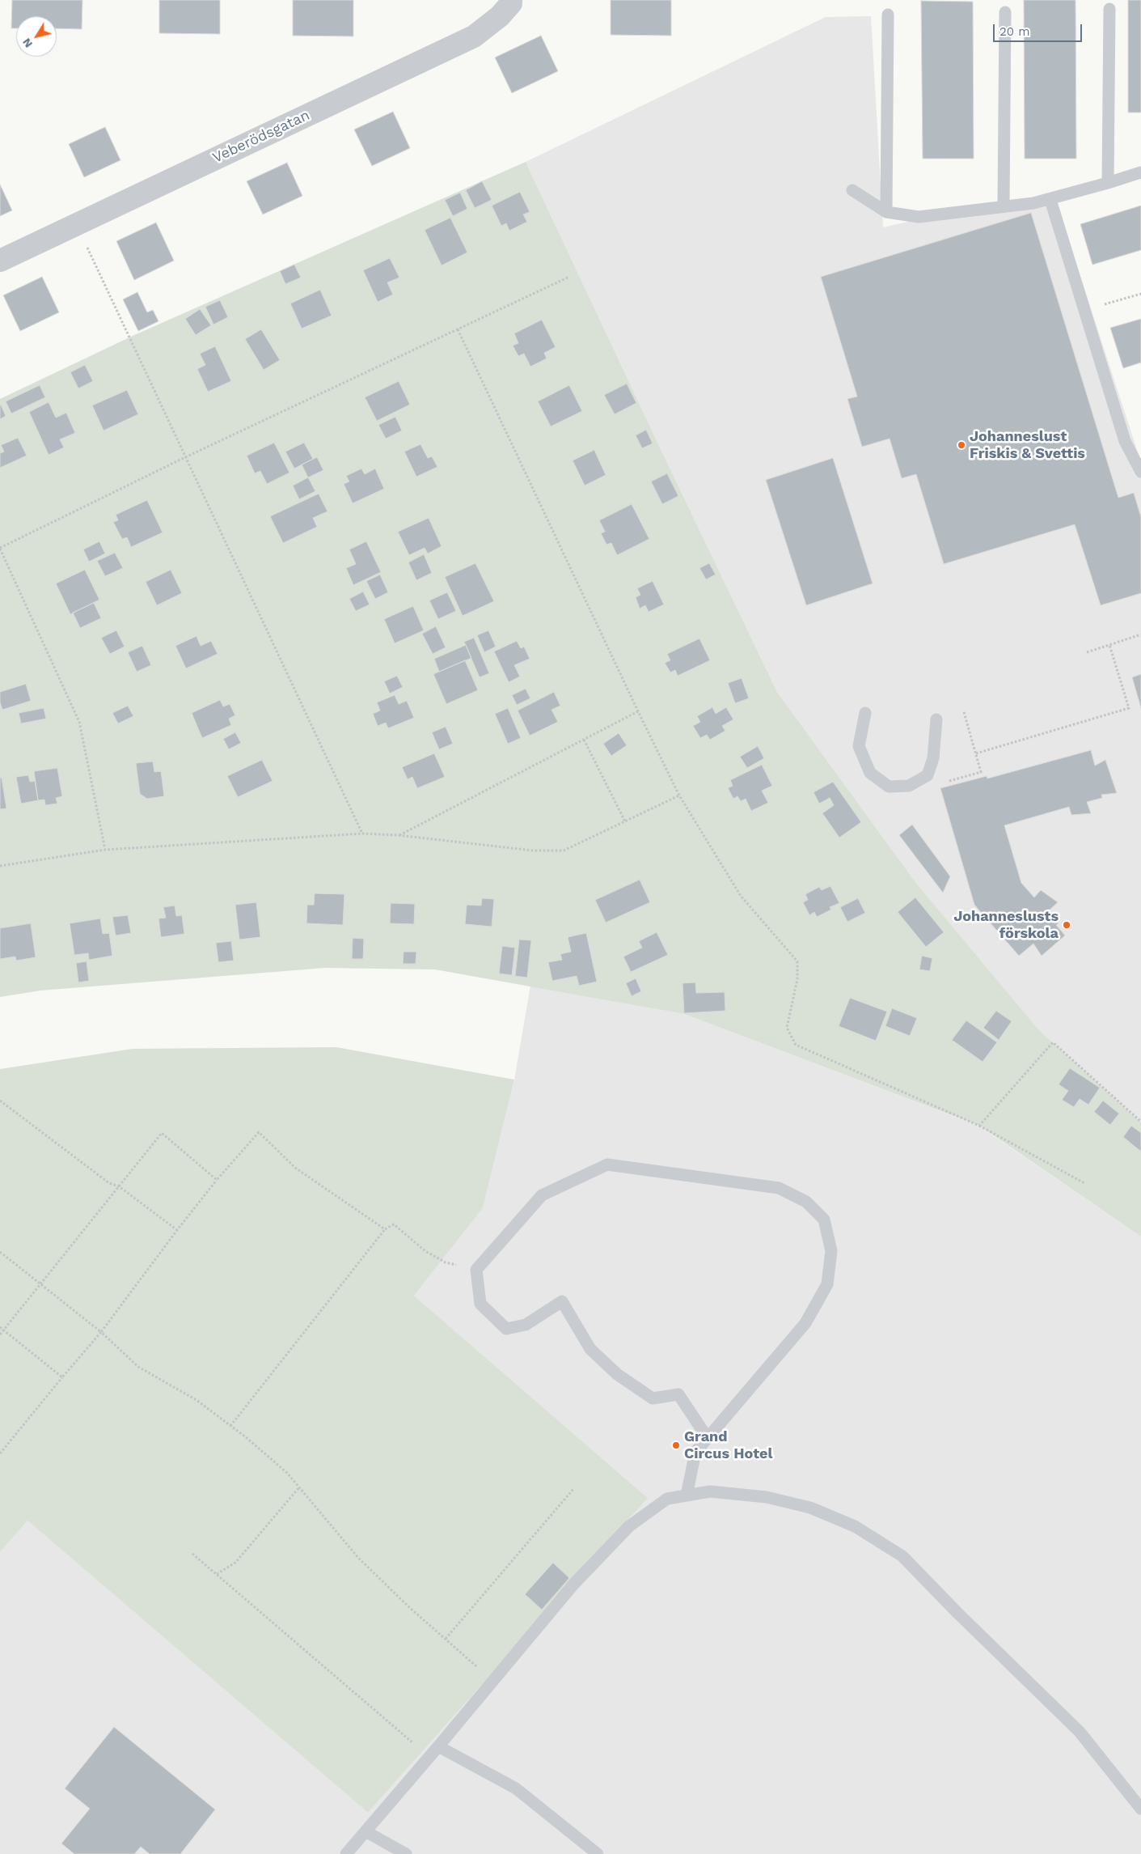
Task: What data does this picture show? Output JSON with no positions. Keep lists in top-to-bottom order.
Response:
{
  "streets": {
    "street": ["Veberödsgatan"]
  },
  "places": ["Johanneslust Friskis & Svettis", "Johanneslusts förskola", "Grand Circus Hotel"],
  "scale_bar": "20 m",
  "north": "bottom left"
}
